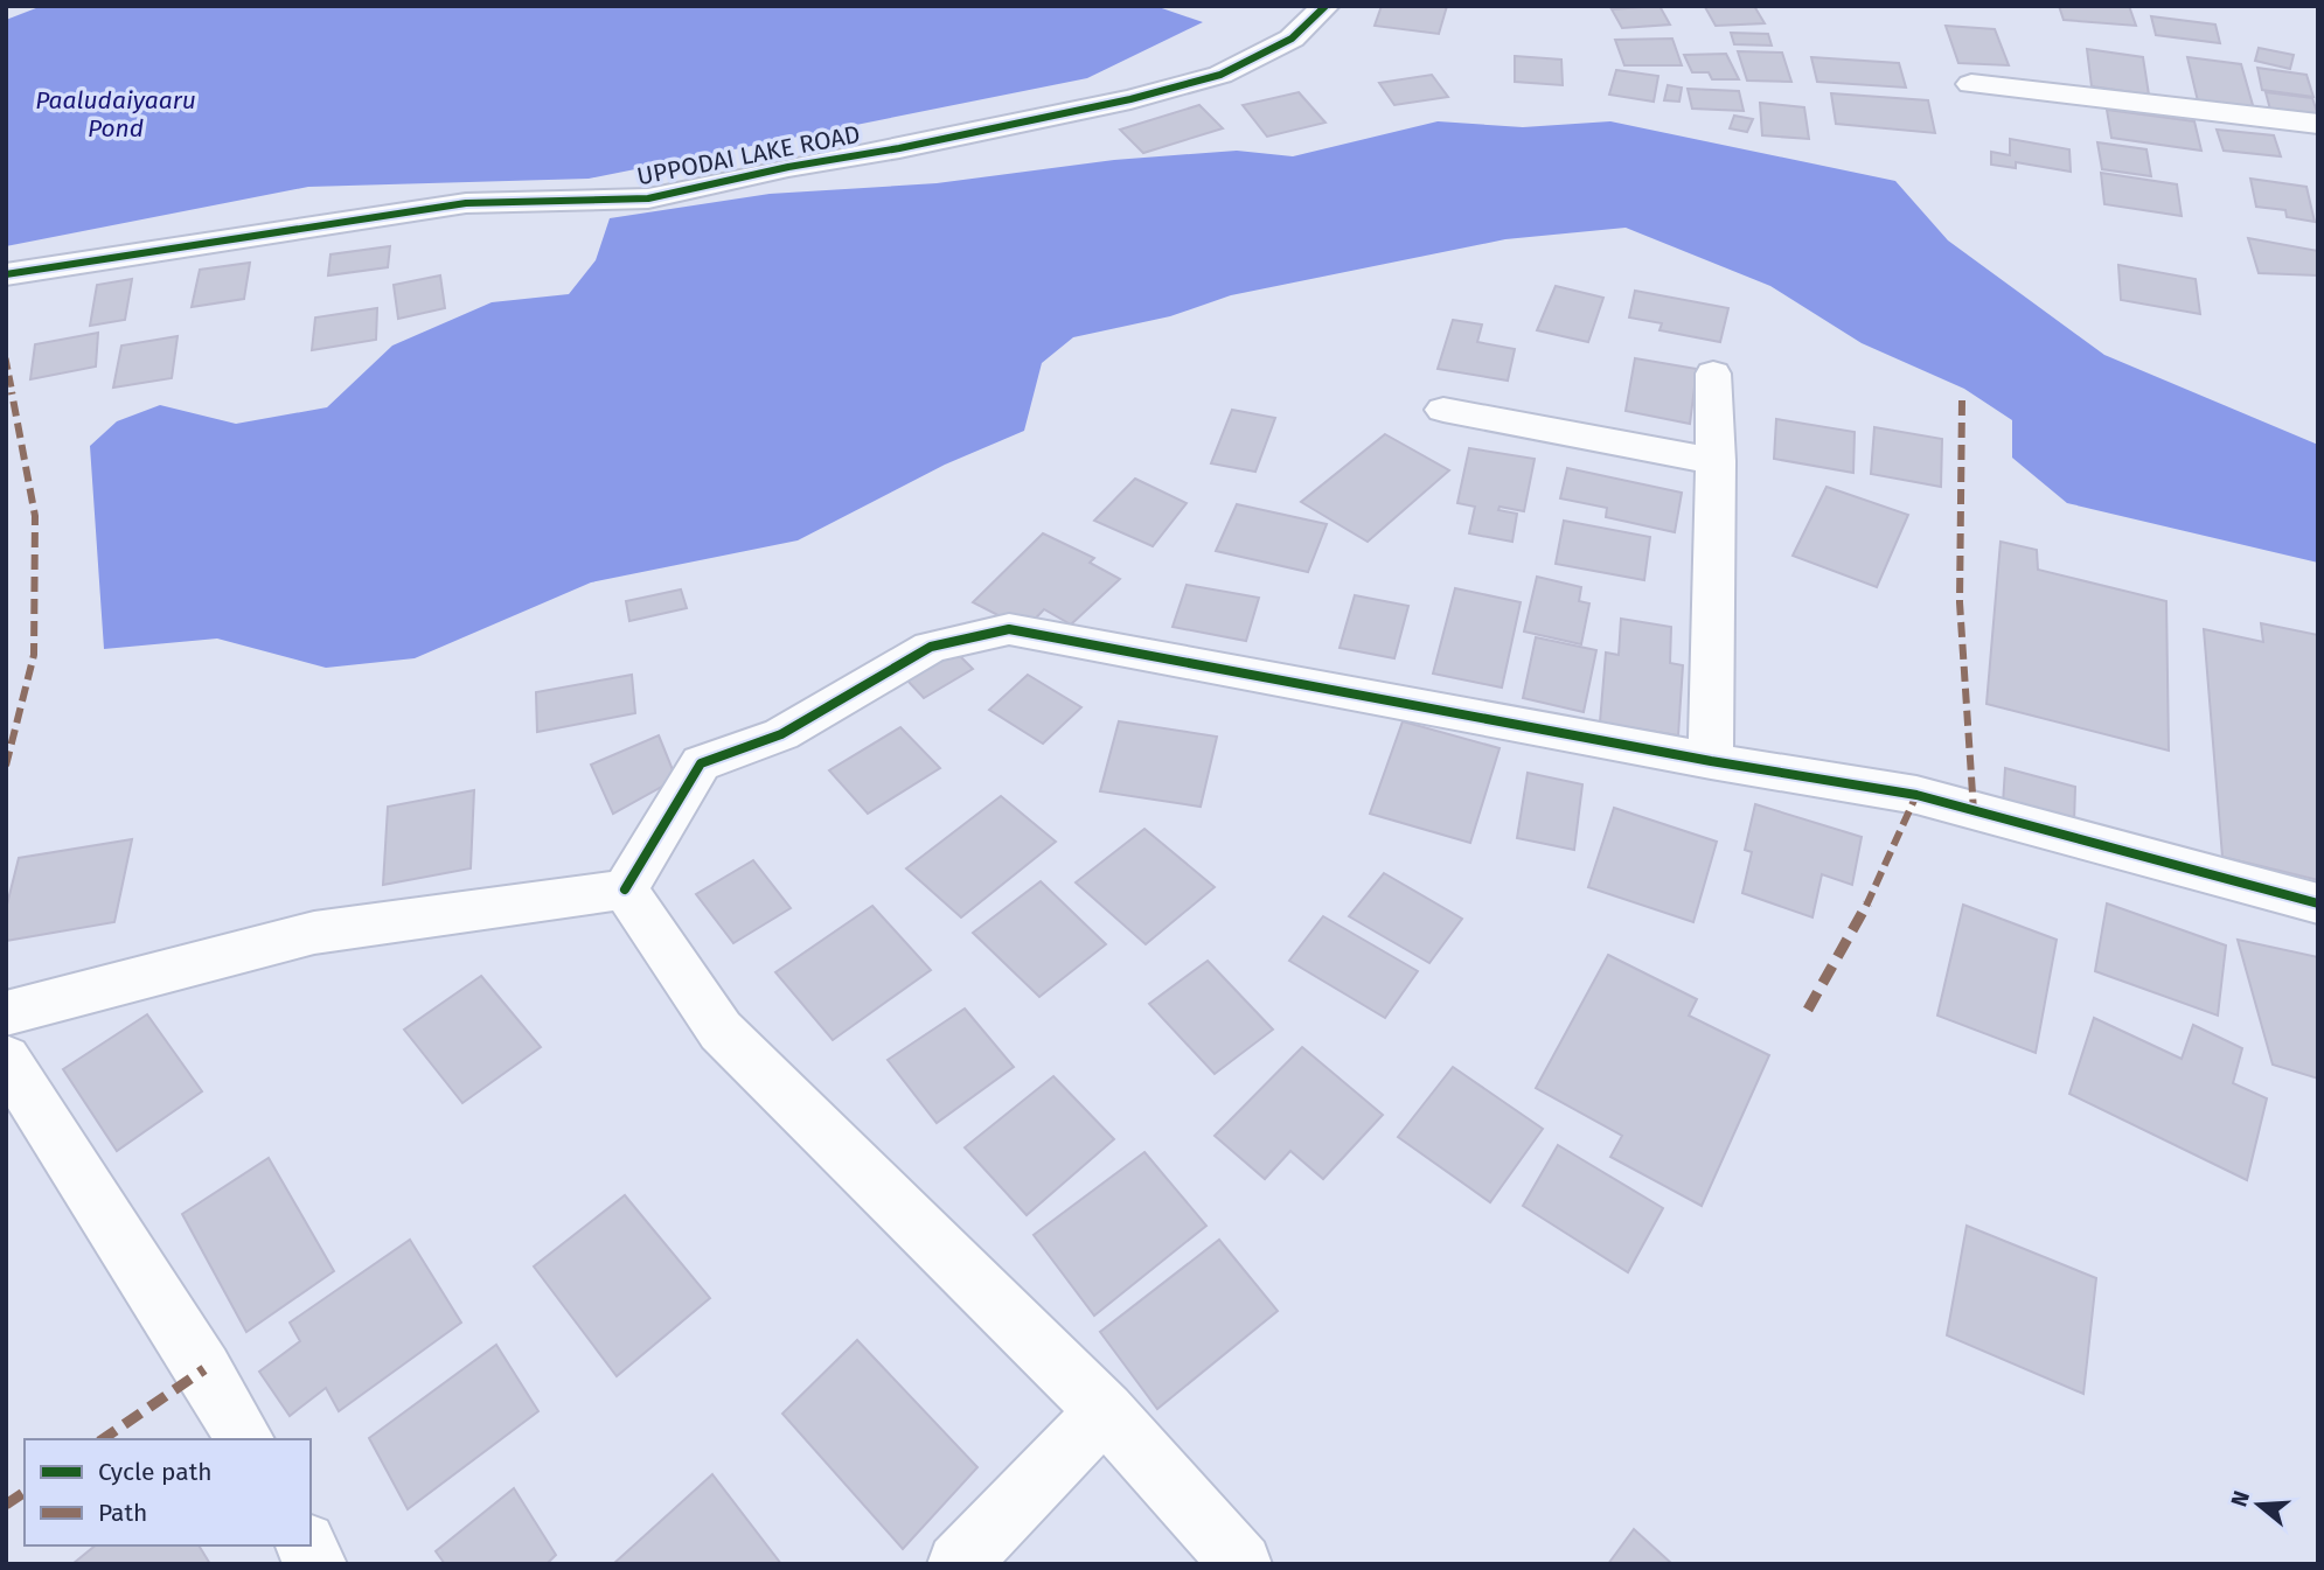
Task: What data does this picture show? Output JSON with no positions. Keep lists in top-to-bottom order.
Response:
{
  "streets": {
    "street": ["UPPODAI LAKE ROAD"]
  },
  "water": ["Paaludaiyaaru Pond"],
  "legend": ["Cycle path", "Path"],
  "north": "left"
}
